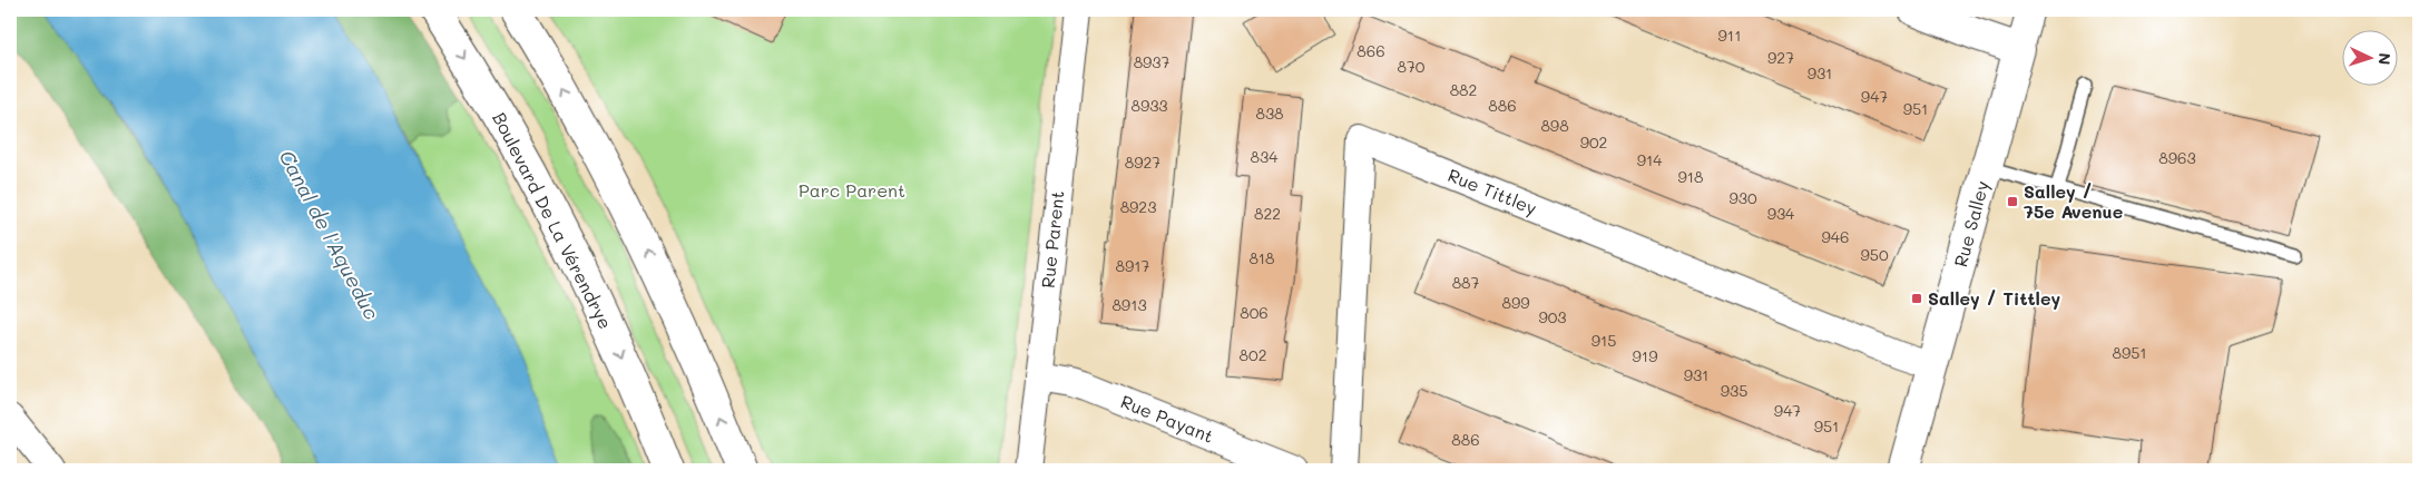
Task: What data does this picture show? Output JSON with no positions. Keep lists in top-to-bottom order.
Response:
{
  "streets": {
    "main road": ["Boulevard De La Vérendrye", "Rue Salley"],
    "street": ["Rue Tittley", "Rue Parent", "Rue Payant"]
  },
  "crossings": [
    ["Rue Tittley", "Rue Salley"],
    ["Rue Parent", "Rue Payant"]
  ],
  "water": ["Canal de l'Aqueduc"],
  "parks": ["Parc Parent"],
  "places": {
    "transit": ["Salley / 75e Avenue", "Salley / Tittley"]
  },
  "house_numbers": [
    "911",
    "866",
    "927",
    "8937",
    "870",
    "931",
    "882",
    "947",
    "8933",
    "886",
    "951",
    "838",
    "898",
    "902",
    "834",
    "8963",
    "914",
    "8927",
    "918",
    "930",
    "8923",
    "822",
    "934",
    "946",
    "950",
    "818",
    "8917",
    "887",
    "899",
    "8913",
    "806",
    "903",
    "915",
    "8951",
    "802",
    "919",
    "931",
    "935",
    "947",
    "951",
    "886"
  ],
  "north": "right"
}
